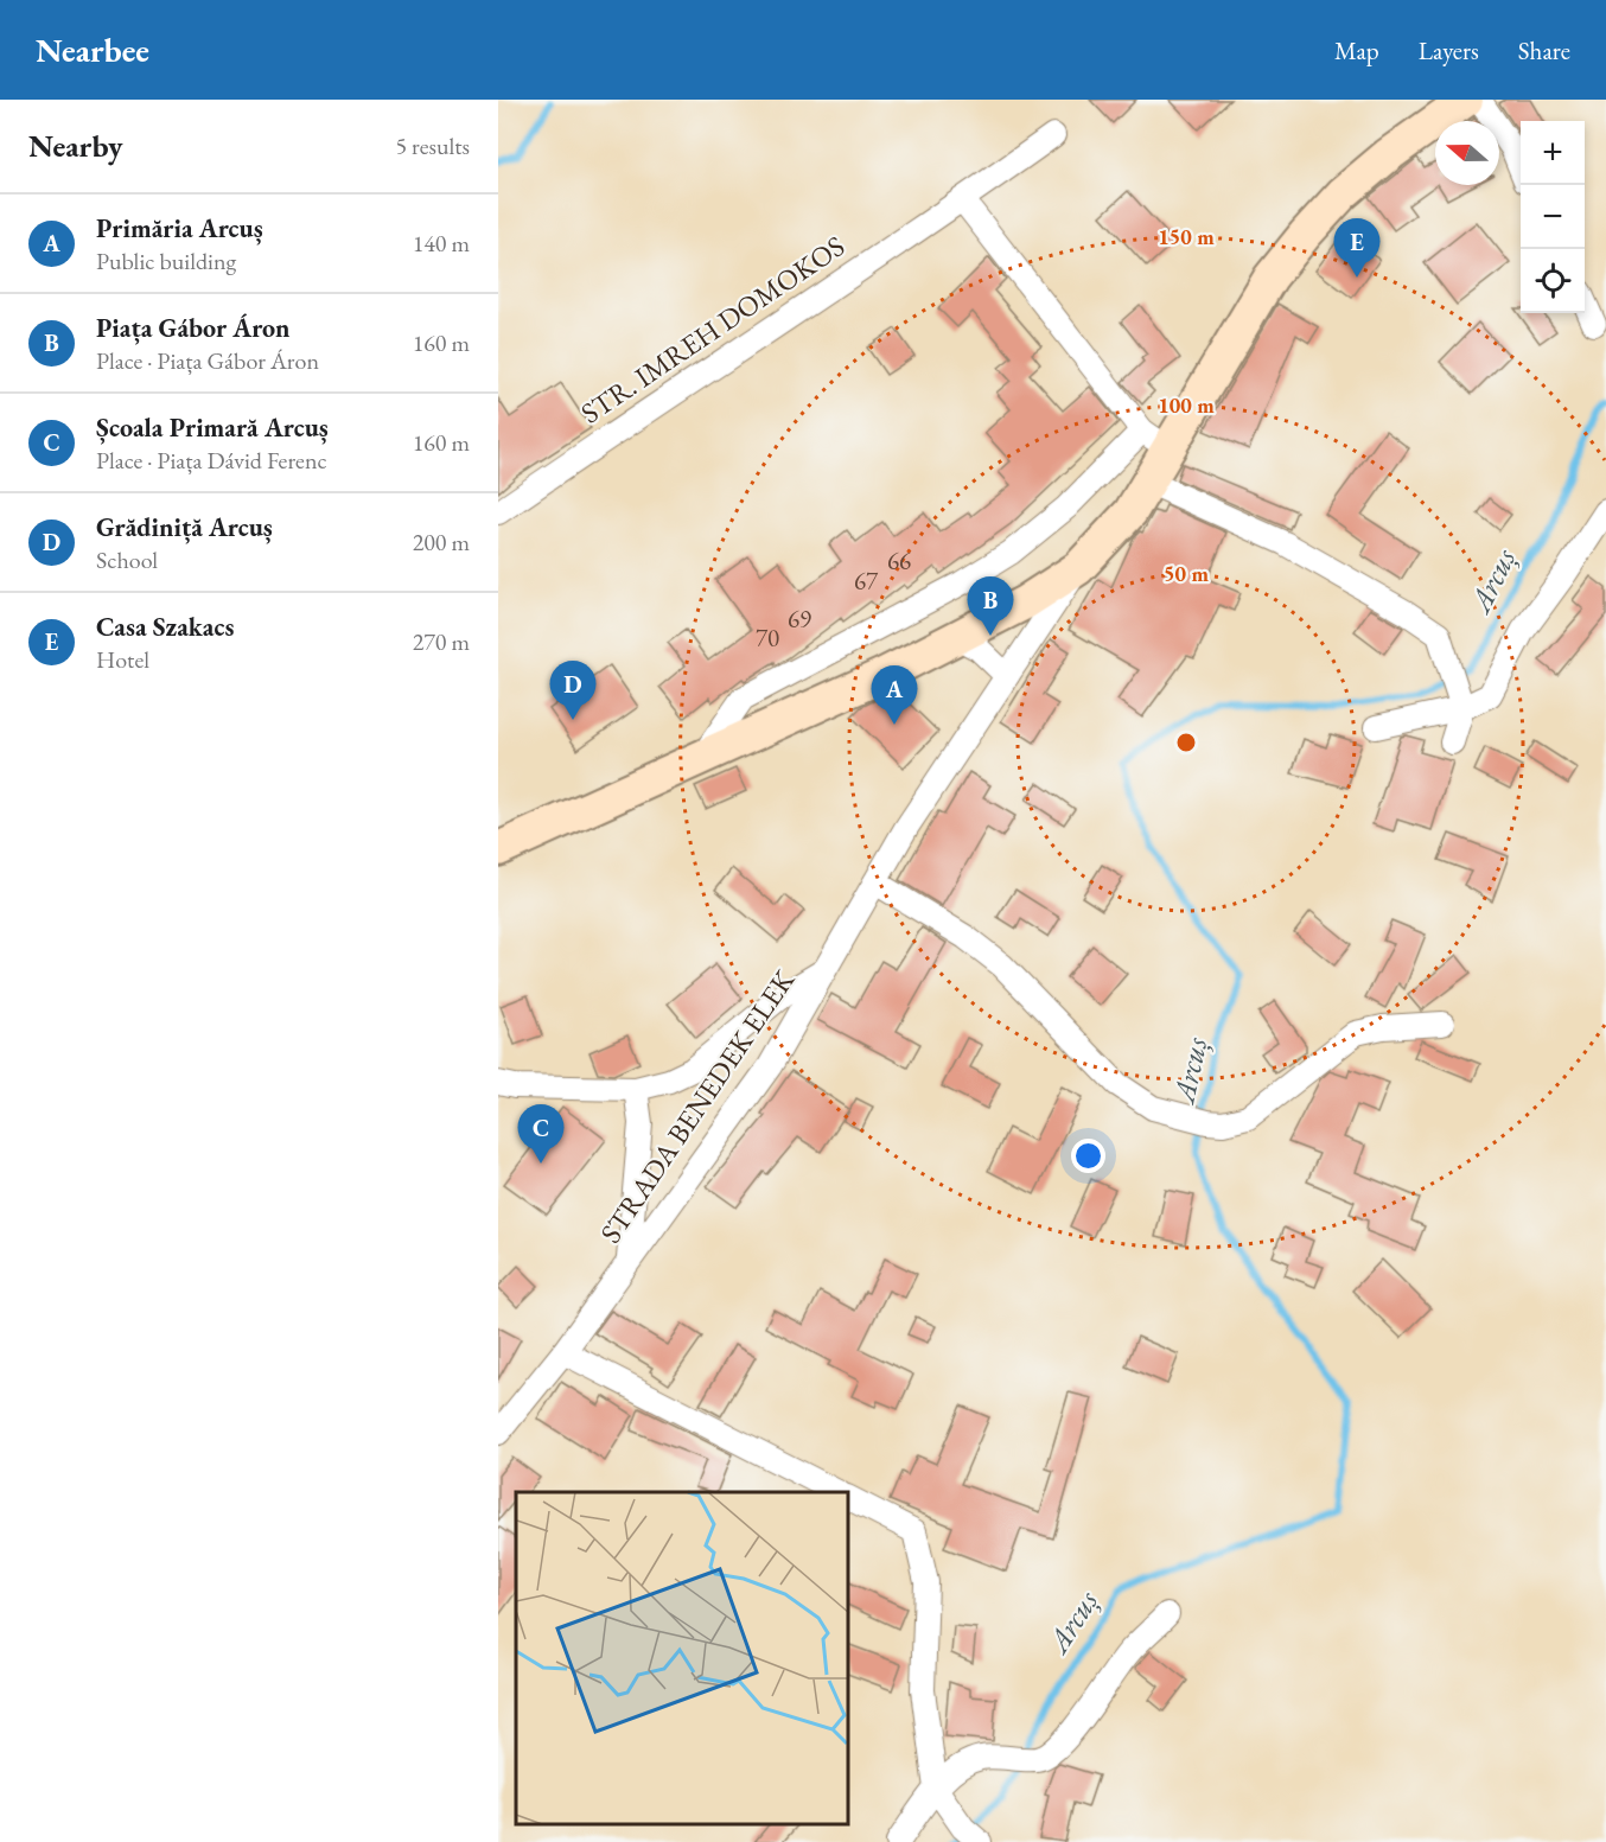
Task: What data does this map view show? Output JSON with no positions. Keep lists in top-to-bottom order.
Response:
{
  "streets": {
    "street": ["STR. IMREH DOMOKOS", "STRADA BENEDEK ELEK"]
  },
  "water": ["Arcuș"],
  "house_numbers": [
    "66",
    "67",
    "69",
    "70"
  ],
  "north": "left",
  "page": {
    "header": "Nearbee",
    "nav": ["Map", "Layers", "Share"],
    "heading": ["Nearby", "5 results"],
    "map_buttons": ["+", "−"],
    "list": [
      {
        "mark": "A",
        "name": "Primăria Arcuș",
        "note": "Public building",
        "value": "140 m"
      },
      {
        "mark": "B",
        "name": "Piața Gábor Áron",
        "note": "Place · Piața Gábor Áron",
        "value": "160 m"
      },
      {
        "mark": "C",
        "name": "Școala Primară Arcuș",
        "note": "Place · Piața Dávid Ferenc",
        "value": "160 m"
      },
      {
        "mark": "D",
        "name": "Grădiniță Arcuș",
        "note": "School",
        "value": "200 m"
      },
      {
        "mark": "E",
        "name": "Casa Szakacs",
        "note": "Hotel",
        "value": "270 m"
      }
    ],
    "pins": [
      "E",
      "B",
      "D",
      "A",
      "C"
    ]
  },
  "rings": ["150 m", "100 m", "50 m"]
}
